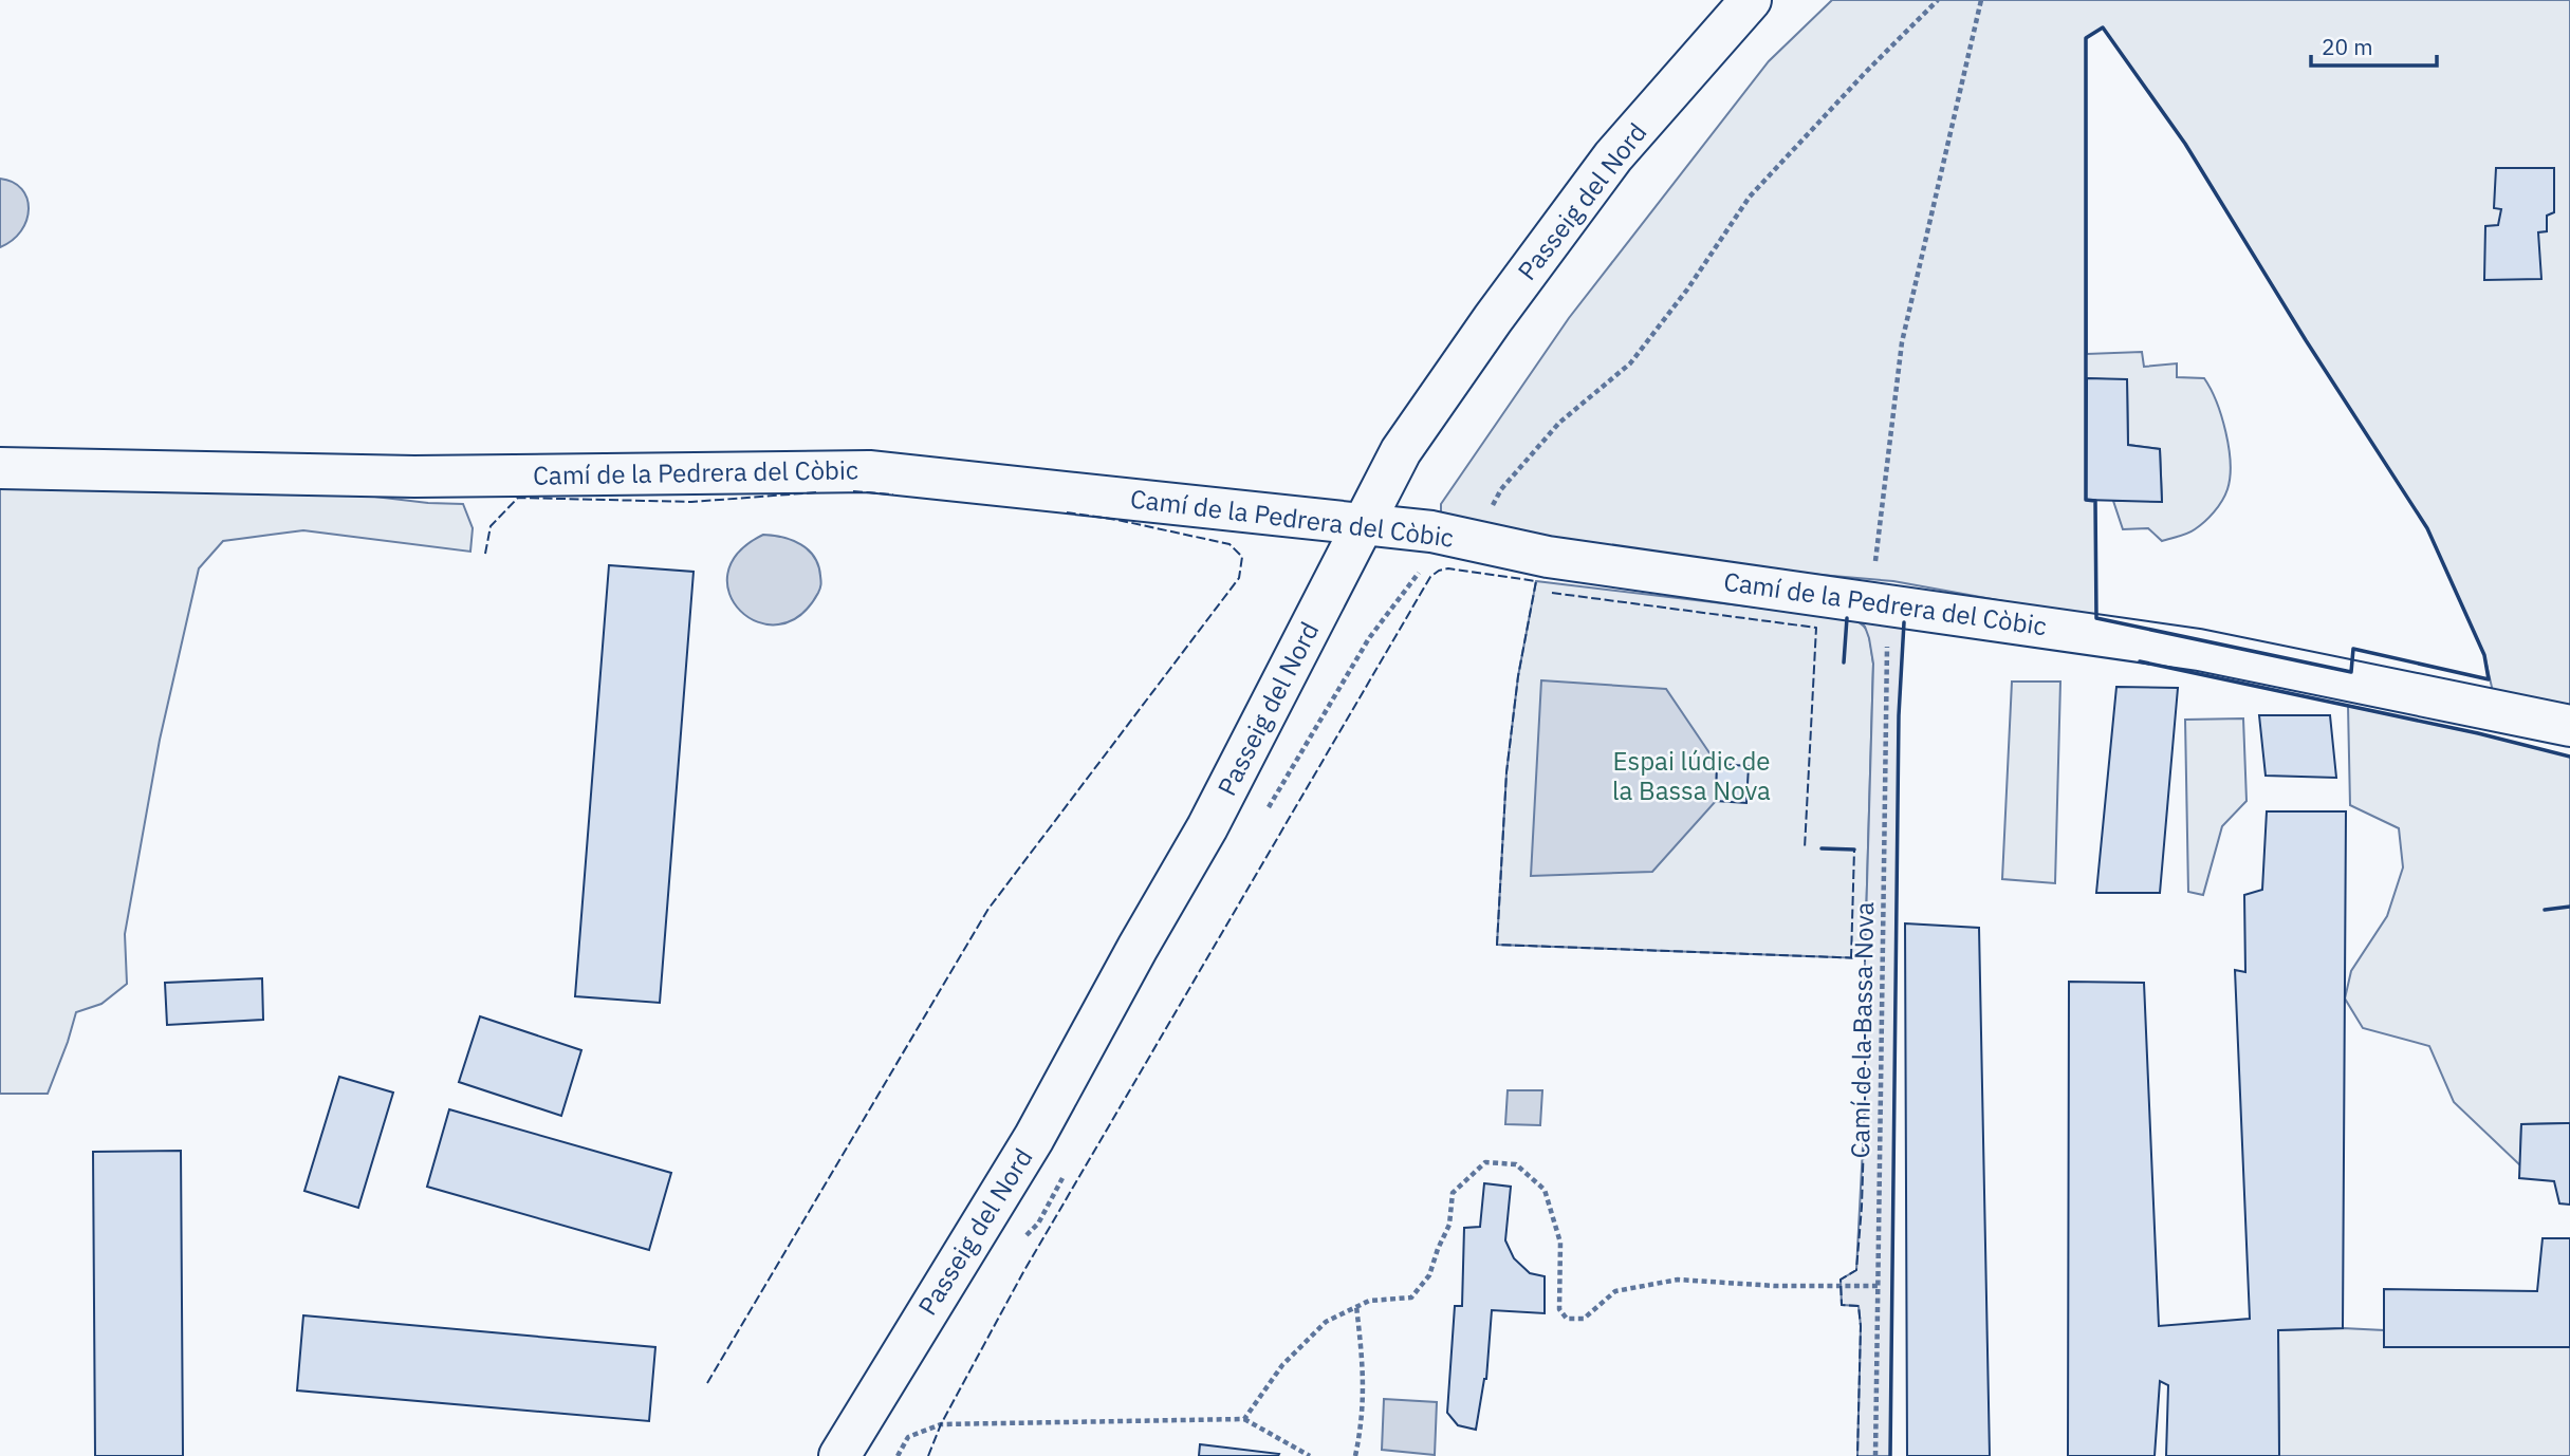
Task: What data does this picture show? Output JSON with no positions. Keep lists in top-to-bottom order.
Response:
{
  "streets": {
    "street": ["Passeig del Nord", "Camí de la Pedrera del Còbic"],
    "path": ["Camí de la Bassa Nova"]
  },
  "crossings": [
    ["Passeig del Nord", "Camí de la Pedrera del Còbic"],
    ["Camí de la Pedrera del Còbic", "Camí de la Bassa Nova"]
  ],
  "parks": ["Espai lúdic de la Bassa Nova"],
  "scale_bar": "20 m"
}
